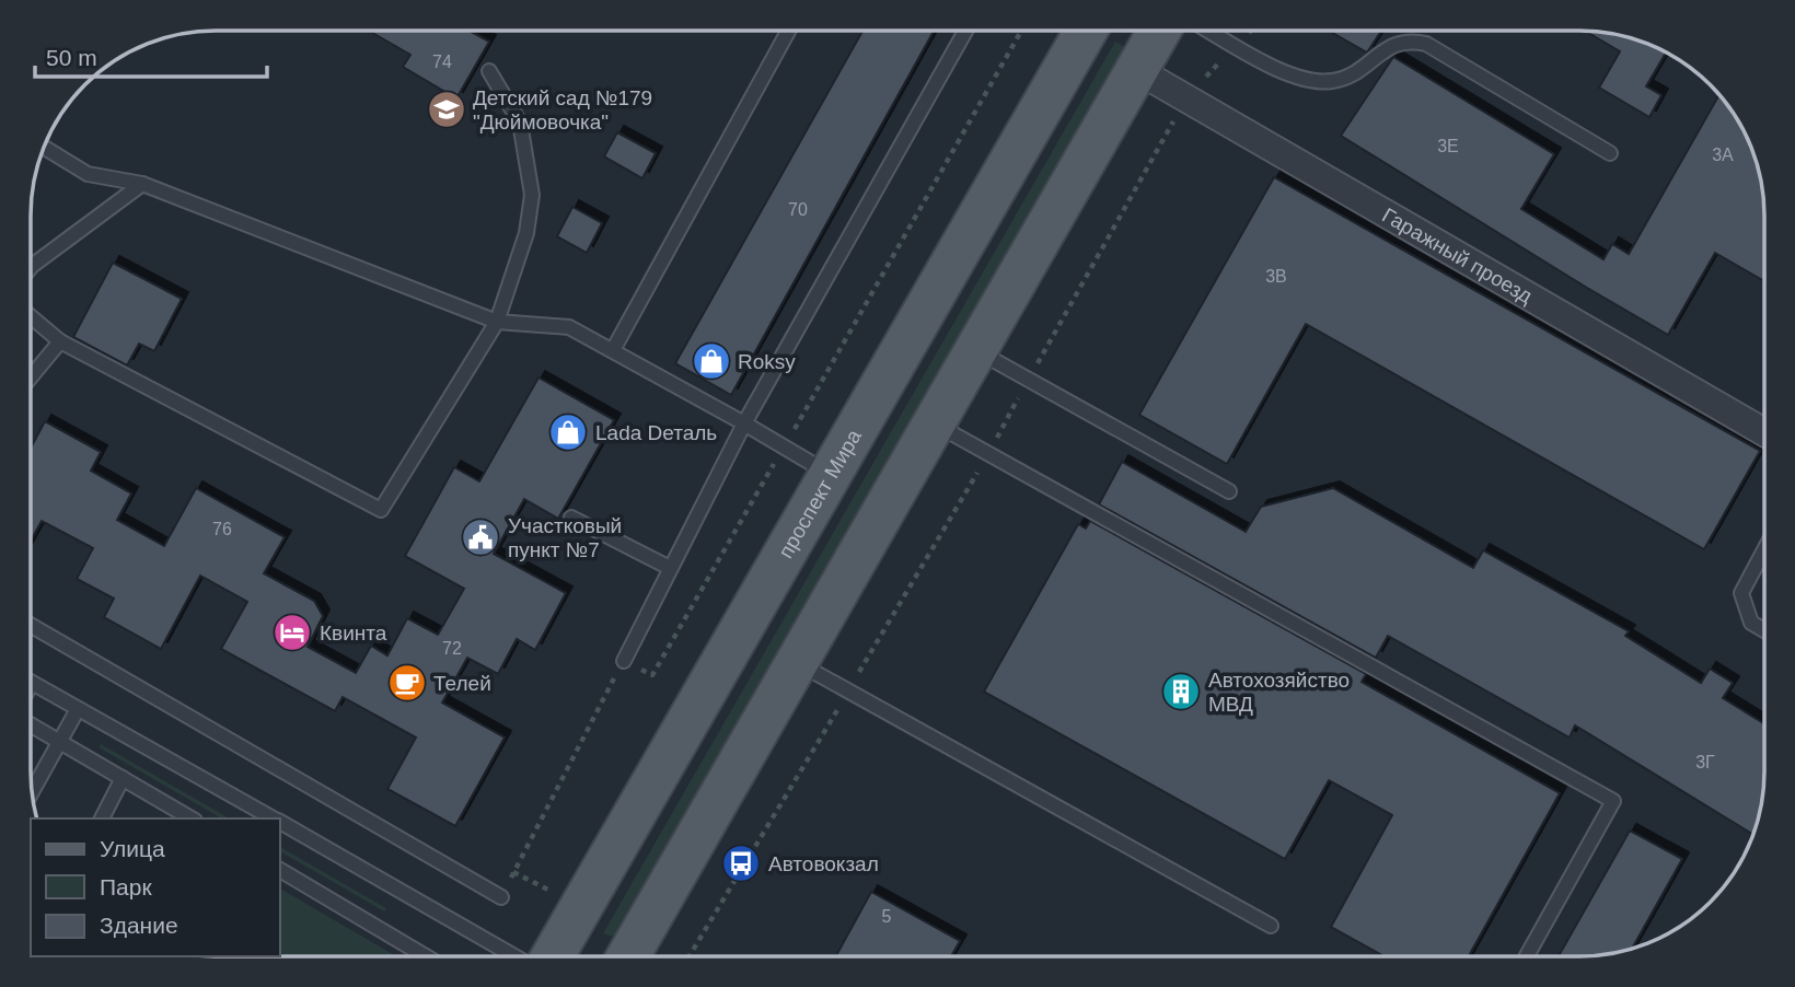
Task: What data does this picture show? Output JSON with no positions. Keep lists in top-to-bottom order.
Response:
{
  "streets": {
    "main road": ["проспект Мира"],
    "street": ["Гаражный проезд"]
  },
  "places": {
    "school or university": ["Детский сад №179 \"Дюймовочка\""],
    "shop": ["Roksy", "Lada Dеталь"],
    "public building": ["Участковый пункт №7"],
    "hotel": ["Квинта"],
    "cafe": ["Телей"],
    "building": ["Автохозяйство МВД"],
    "bus stop": ["Автовокзал"]
  },
  "house_numbers": [
    "74",
    "3Е",
    "3А",
    "70",
    "3В",
    "76",
    "72",
    "3Г",
    "5"
  ],
  "legend": ["Улица", "Парк", "Здание"],
  "scale_bar": "50 m"
}
